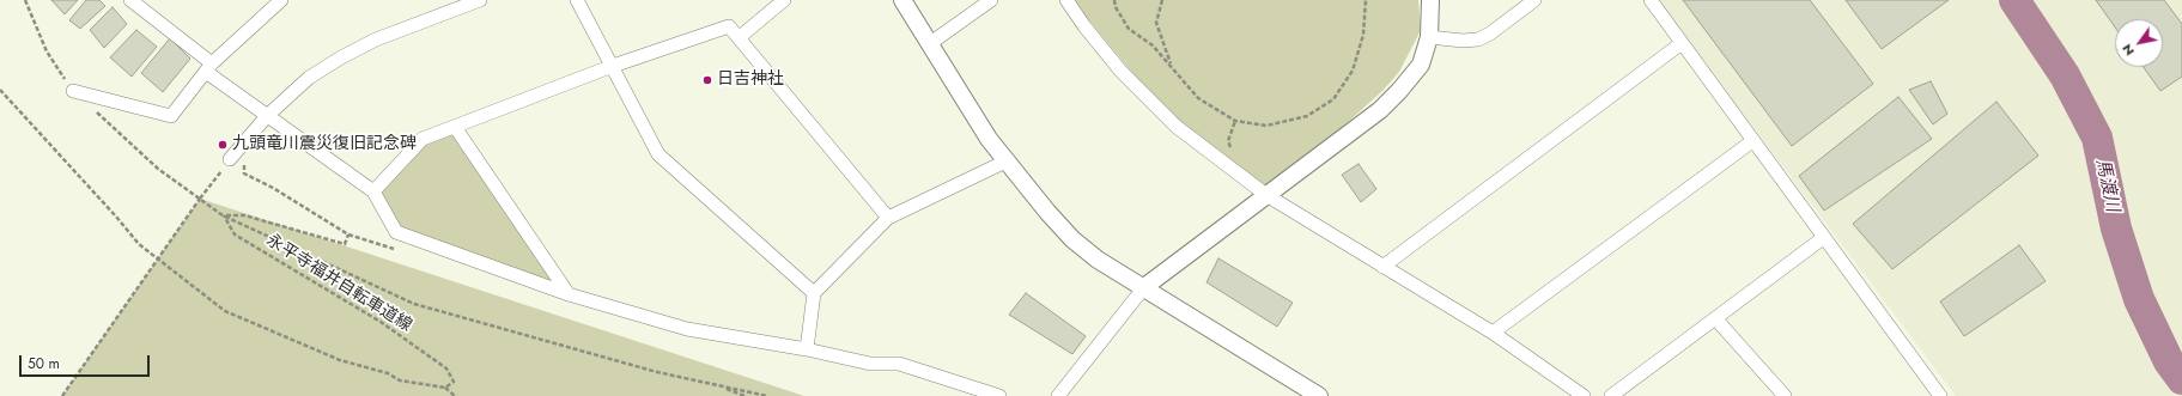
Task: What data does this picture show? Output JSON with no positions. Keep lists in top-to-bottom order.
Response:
{
  "streets": {
    "path": ["永平寺福井自転車道線"]
  },
  "water": ["馬渡川"],
  "places": ["日吉神社", "九頭竜川震災復旧記念碑"],
  "scale_bar": "50 m",
  "north": "bottom left"
}
